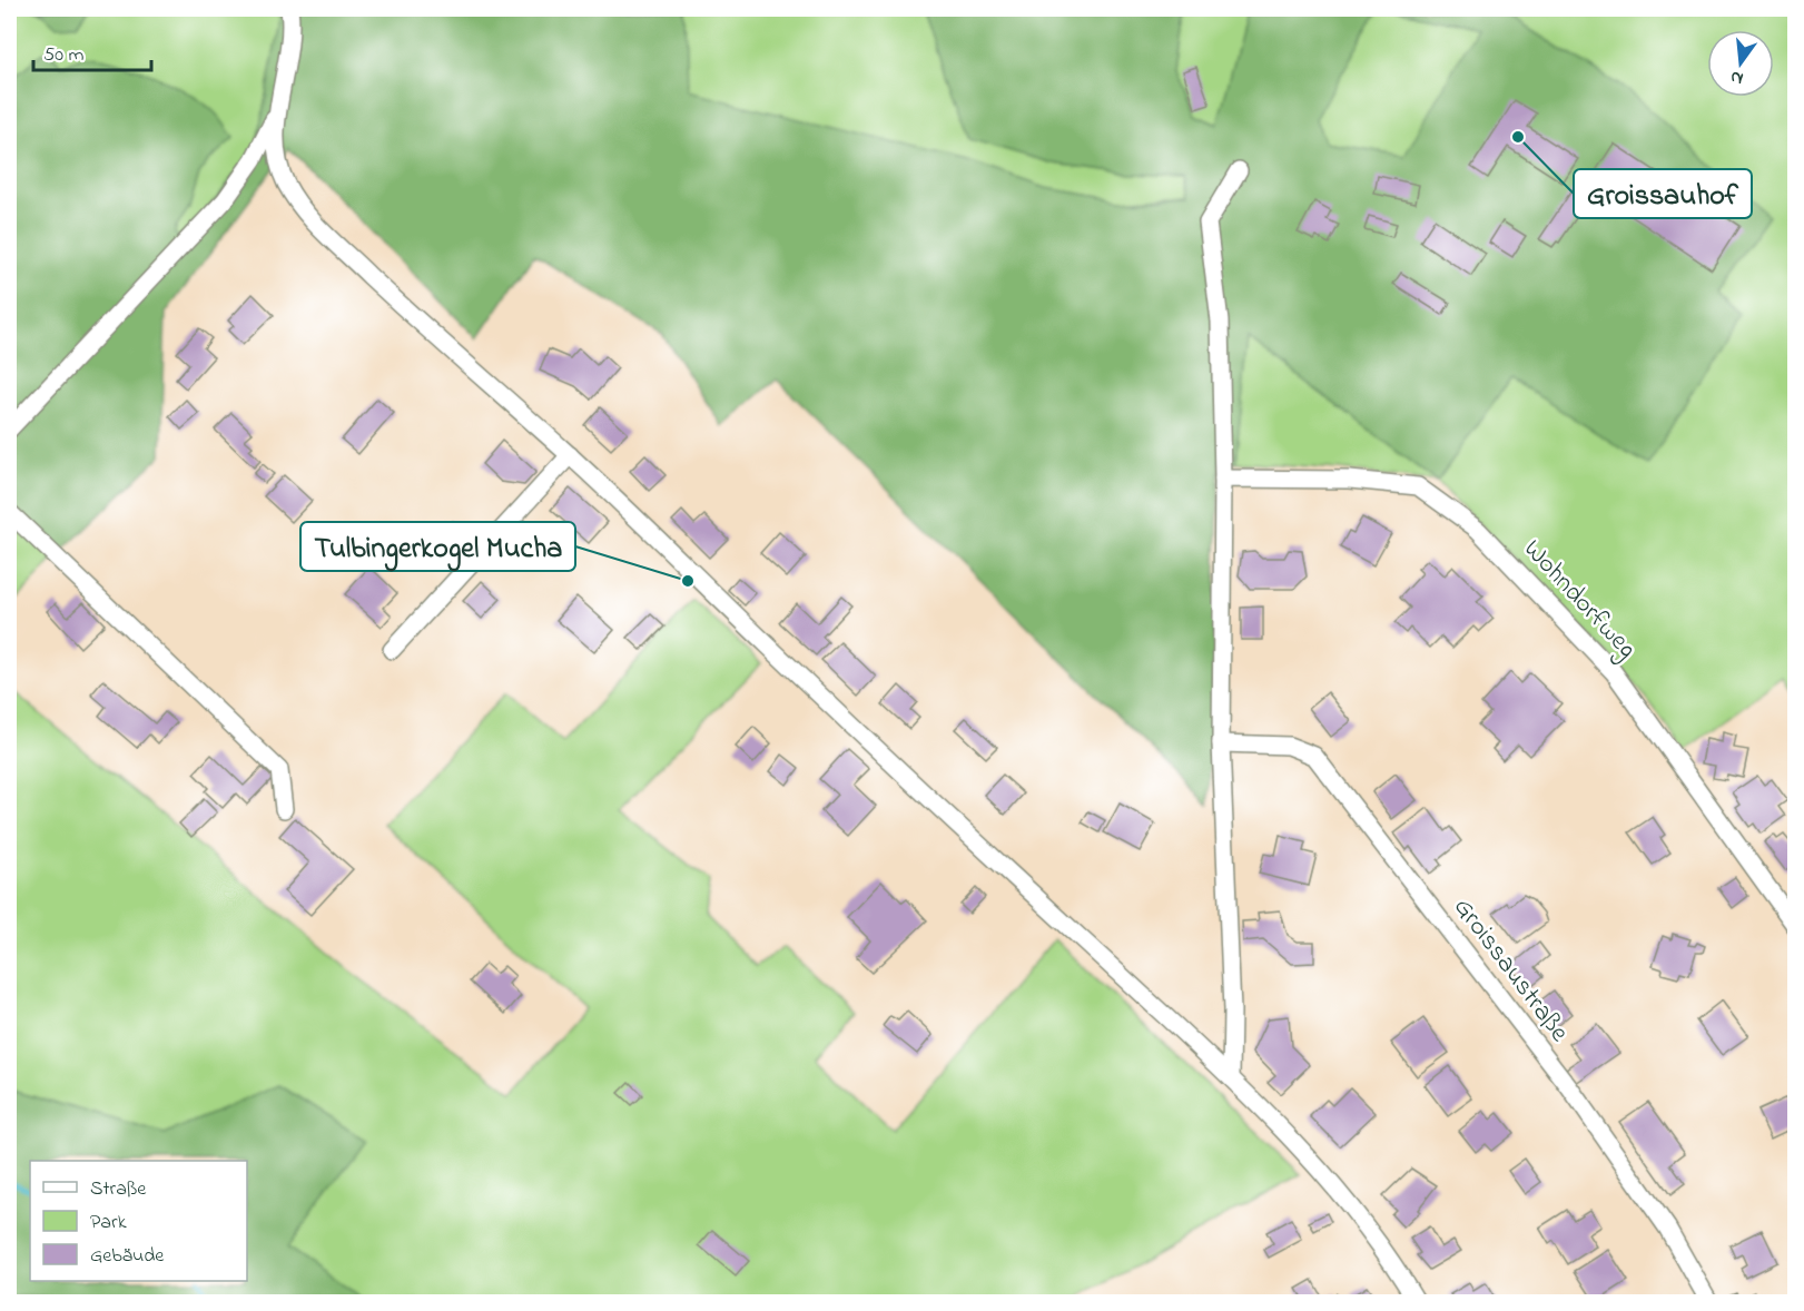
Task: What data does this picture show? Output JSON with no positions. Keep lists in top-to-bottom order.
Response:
{
  "streets": {
    "street": ["Wohndorfweg", "Groissaustraße"]
  },
  "places": ["Groissauhof", "Tulbingerkogel Mucha"],
  "legend": ["Straße", "Park", "Gebäude"],
  "scale_bar": "50 m",
  "north": "bottom"
}
